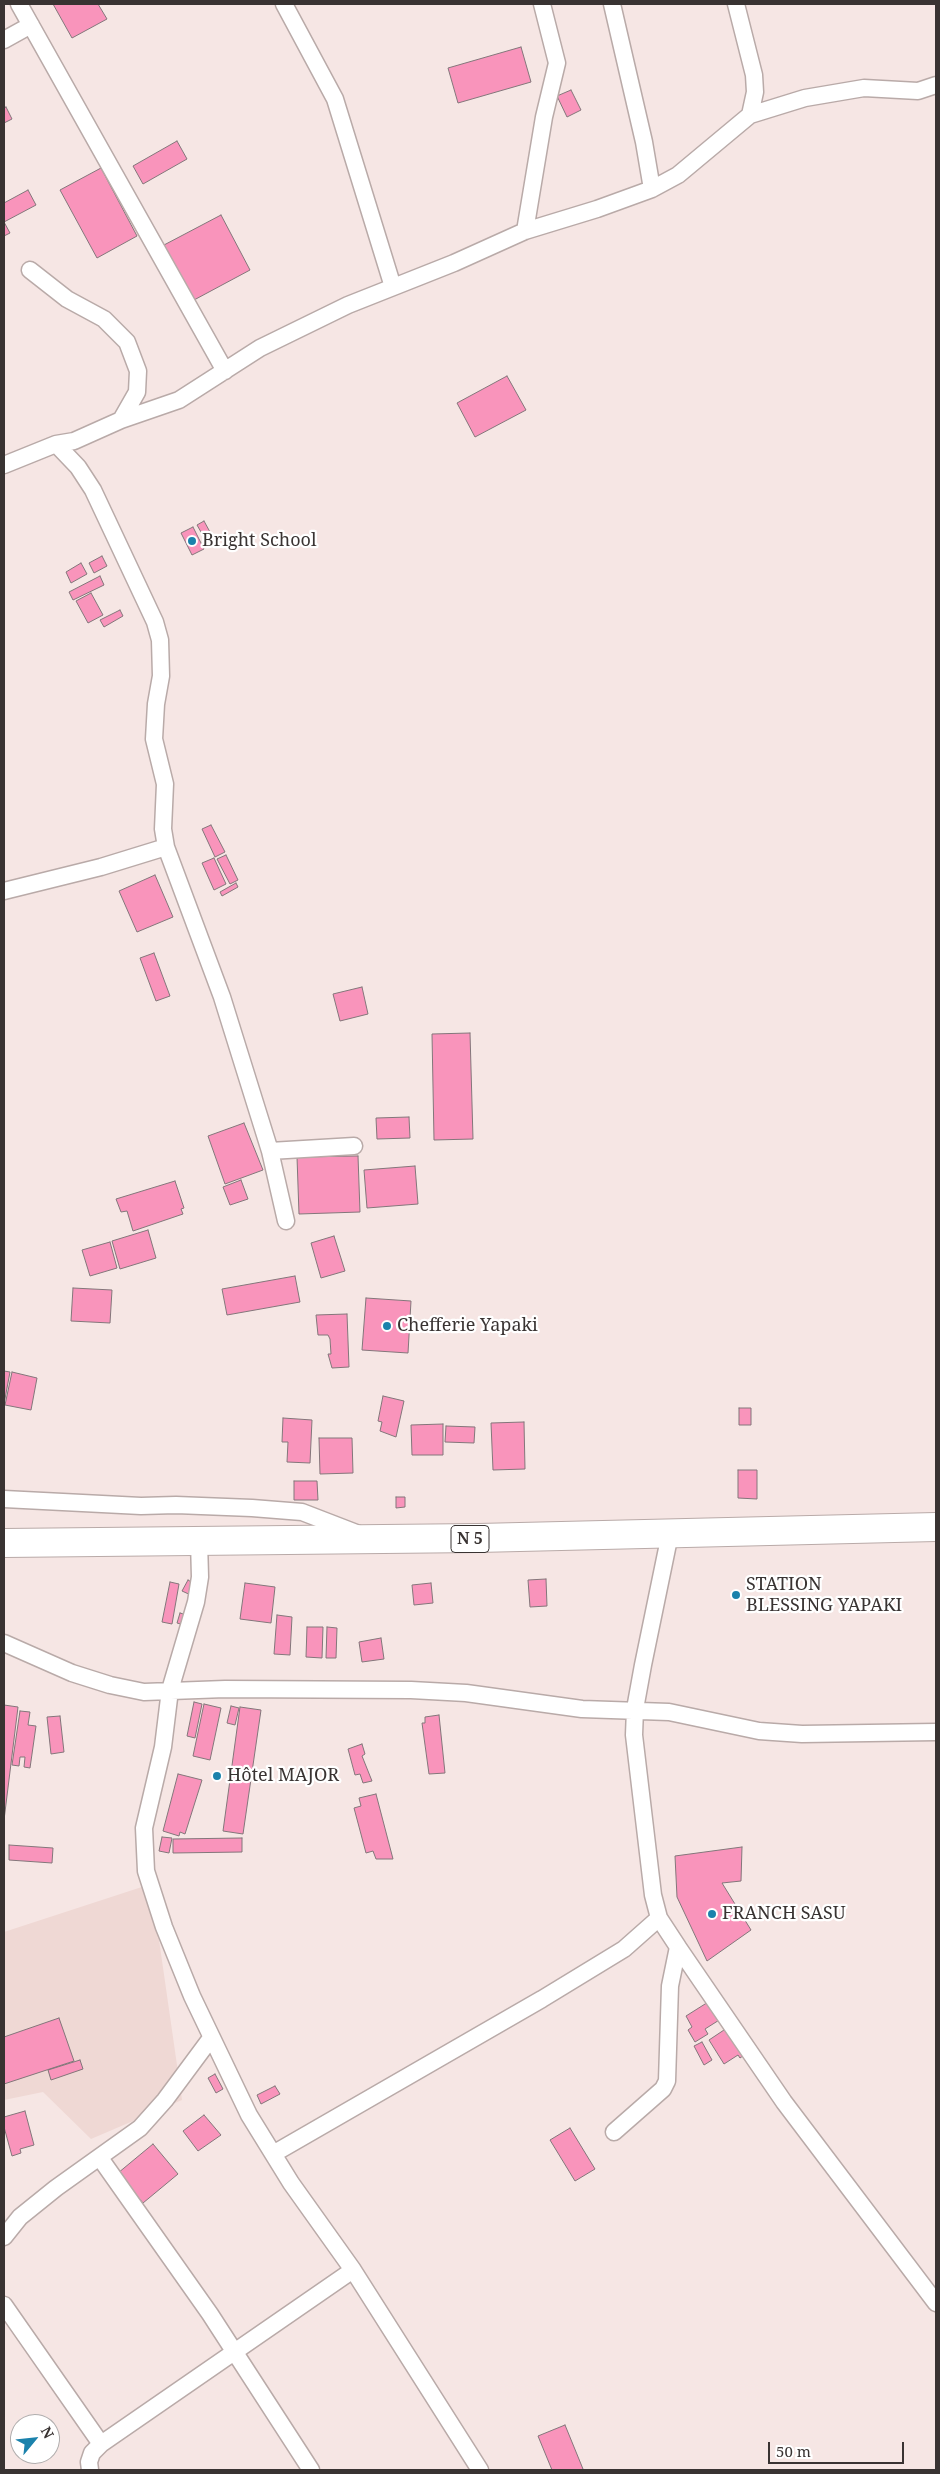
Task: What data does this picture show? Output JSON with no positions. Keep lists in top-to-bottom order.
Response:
{
  "streets": {
    "highway": ["N 5"]
  },
  "places": [
    "Bright School",
    "Chefferie Yapaki",
    "STATION BLESSING YAPAKI",
    "Hôtel MAJOR",
    "FRANCH SASU"
  ],
  "scale_bar": "50 m",
  "north": "top right"
}
